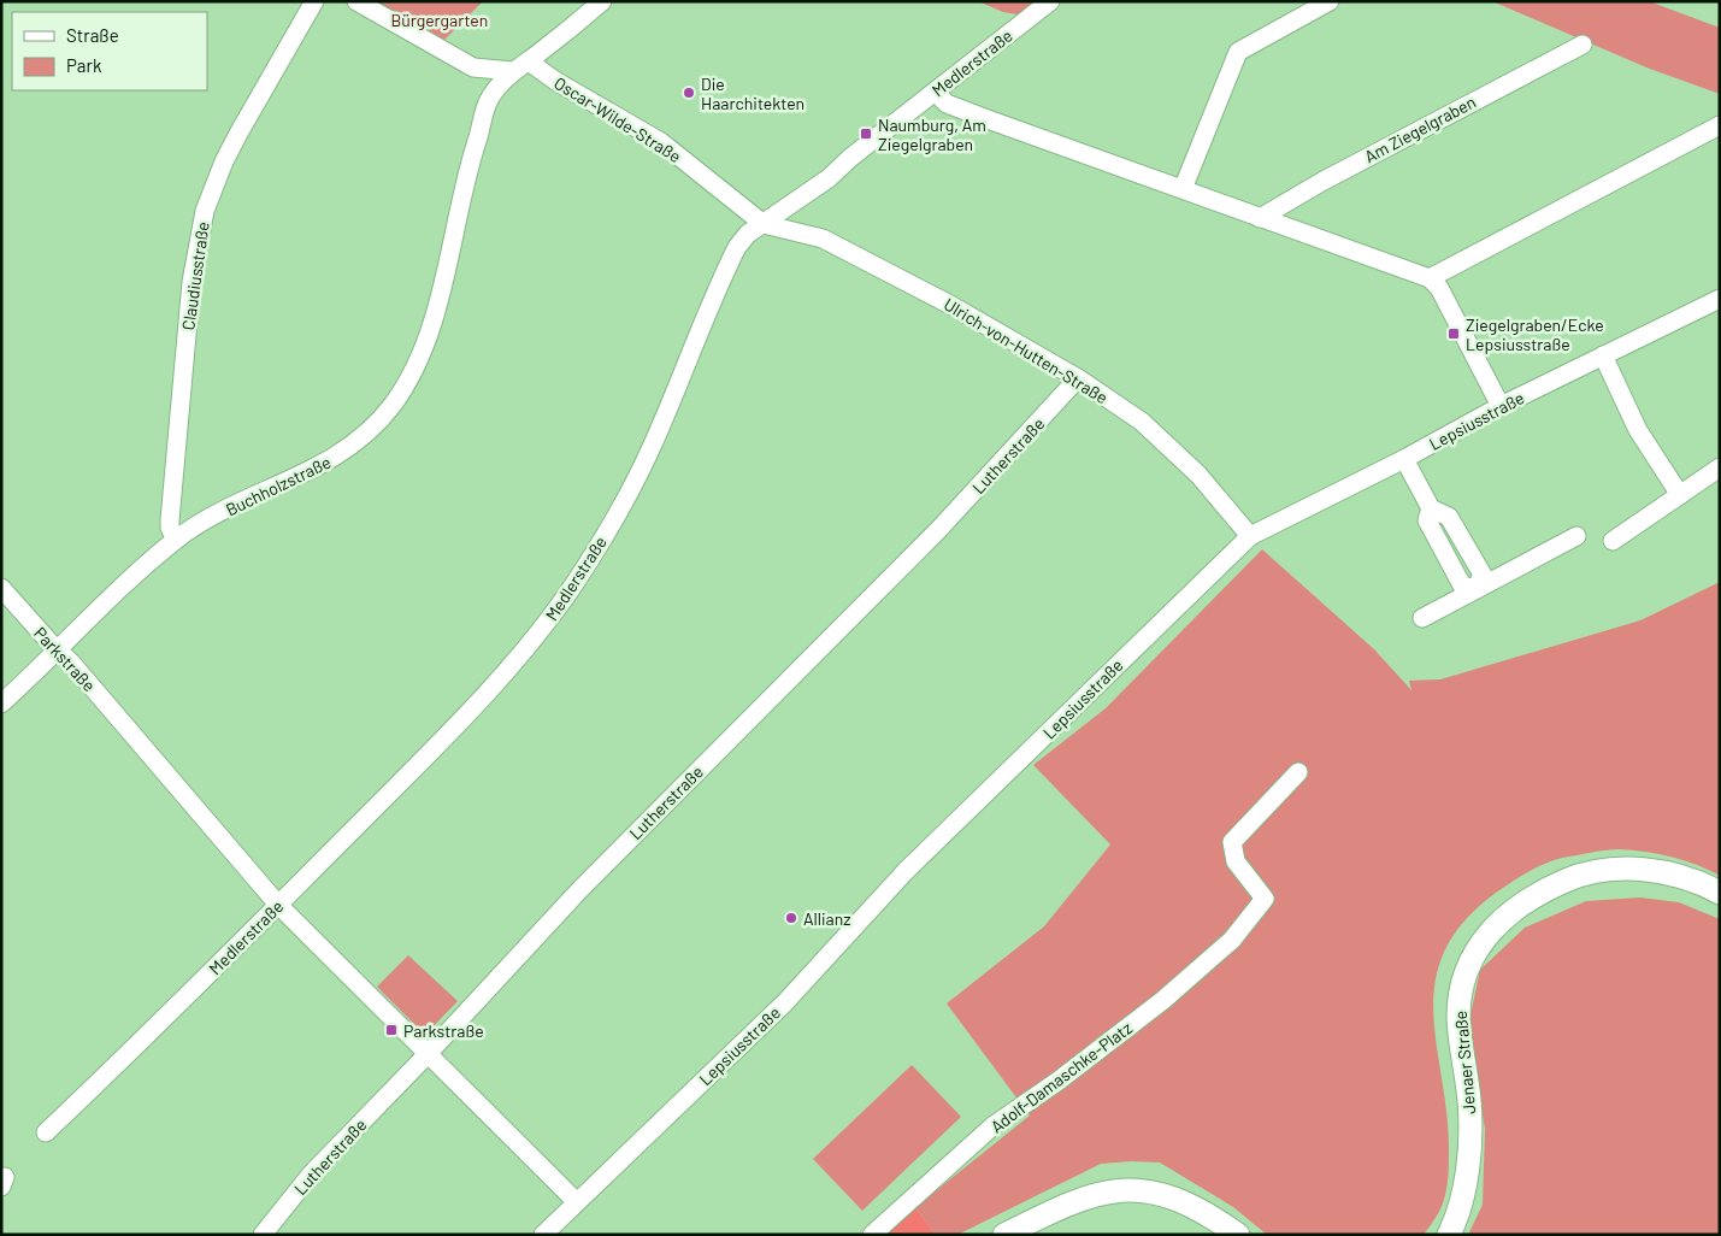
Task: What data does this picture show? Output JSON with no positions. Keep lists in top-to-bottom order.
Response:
{
  "streets": {
    "main road": ["Jenaer Straße"],
    "street": [
      "Medlerstraße",
      "Oscar-Wilde-Straße",
      "Am Ziegelgraben",
      "Claudiusstraße",
      "Ulrich-von-Hutten-Straße",
      "Lepsiusstraße",
      "Lutherstraße",
      "Buchholzstraße",
      "Parkstraße",
      "Adolf-Damaschke-Platz"
    ]
  },
  "crossings": [
    ["Medlerstraße", "Oscar-Wilde-Straße"],
    ["Medlerstraße", "Ulrich-von-Hutten-Straße"],
    ["Medlerstraße", "Parkstraße"],
    ["Oscar-Wilde-Straße", "Ulrich-von-Hutten-Straße"],
    ["Oscar-Wilde-Straße", "Buchholzstraße"],
    ["Claudiusstraße", "Buchholzstraße"],
    ["Ulrich-von-Hutten-Straße", "Lepsiusstraße"],
    ["Ulrich-von-Hutten-Straße", "Lutherstraße"],
    ["Lepsiusstraße", "Parkstraße"],
    ["Lutherstraße", "Parkstraße"],
    ["Buchholzstraße", "Parkstraße"]
  ],
  "parks": ["Bürgergarten"],
  "places": {
    "other": ["Die Haarchitekten", "Allianz"],
    "transit": ["Naumburg, Am Ziegelgraben", "Ziegelgraben/Ecke Lepsiusstraße", "Parkstraße"]
  },
  "legend": ["Straße", "Park"]
}
